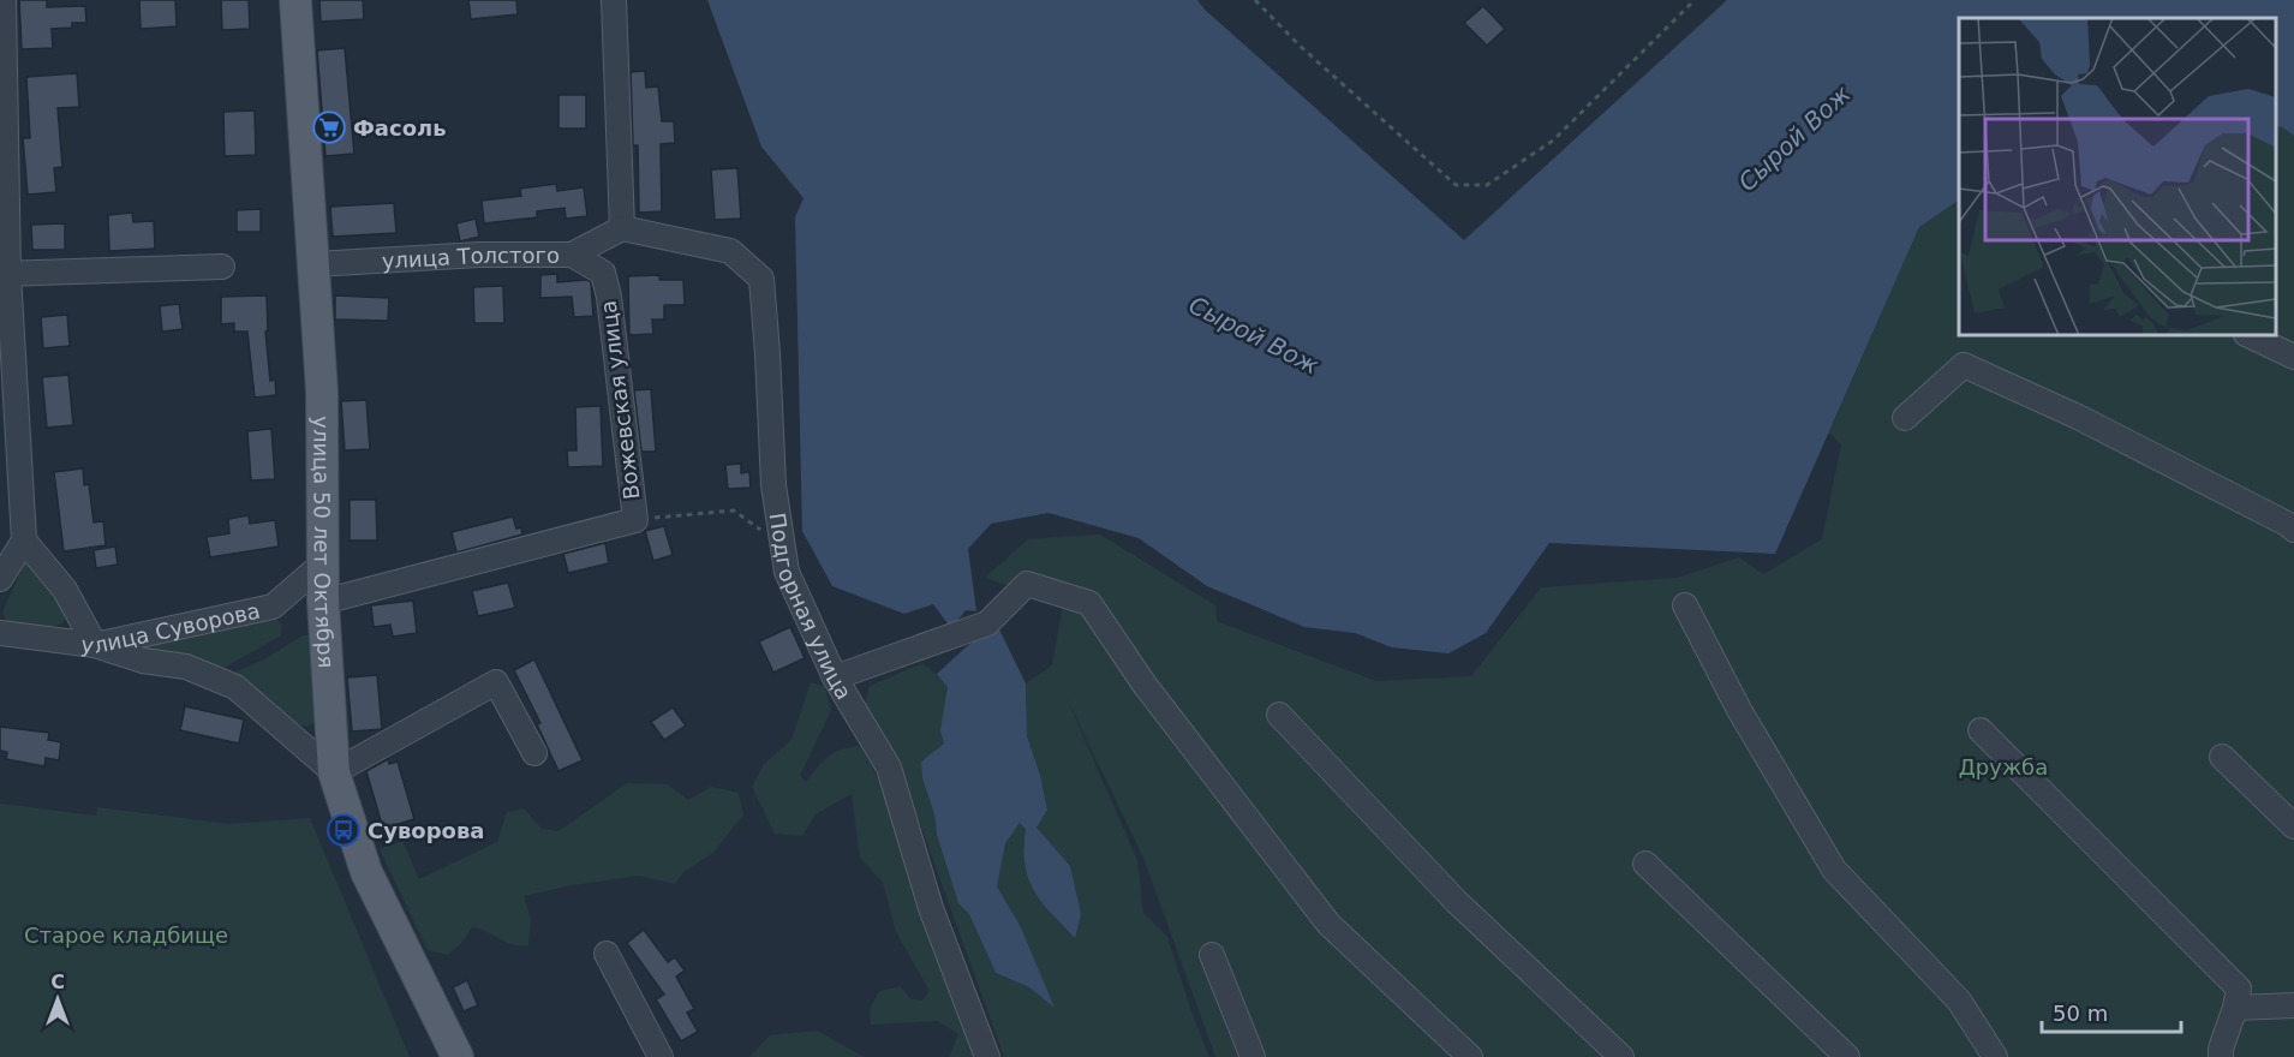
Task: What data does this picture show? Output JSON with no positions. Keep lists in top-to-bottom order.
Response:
{
  "streets": {
    "main road": ["улица 50 лет Октября"],
    "street": [
      "улица Толстого",
      "Вожевская улица",
      "Подгорная улица",
      "улица Суворова"
    ]
  },
  "crossings": [
    ["улица Толстого", "Вожевская улица"],
    ["улица Толстого", "улица 50 лет Октября"],
    ["улица Толстого", "Подгорная улица"],
    ["улица 50 лет Октября", "улица Суворова"]
  ],
  "water": ["Сырой Вож"],
  "parks": ["Дружба", "Старое кладбище"],
  "places": {
    "supermarket": ["Фасоль"],
    "bus stop": ["Суворова"]
  },
  "scale_bar": "50 m",
  "north": "top"
}
